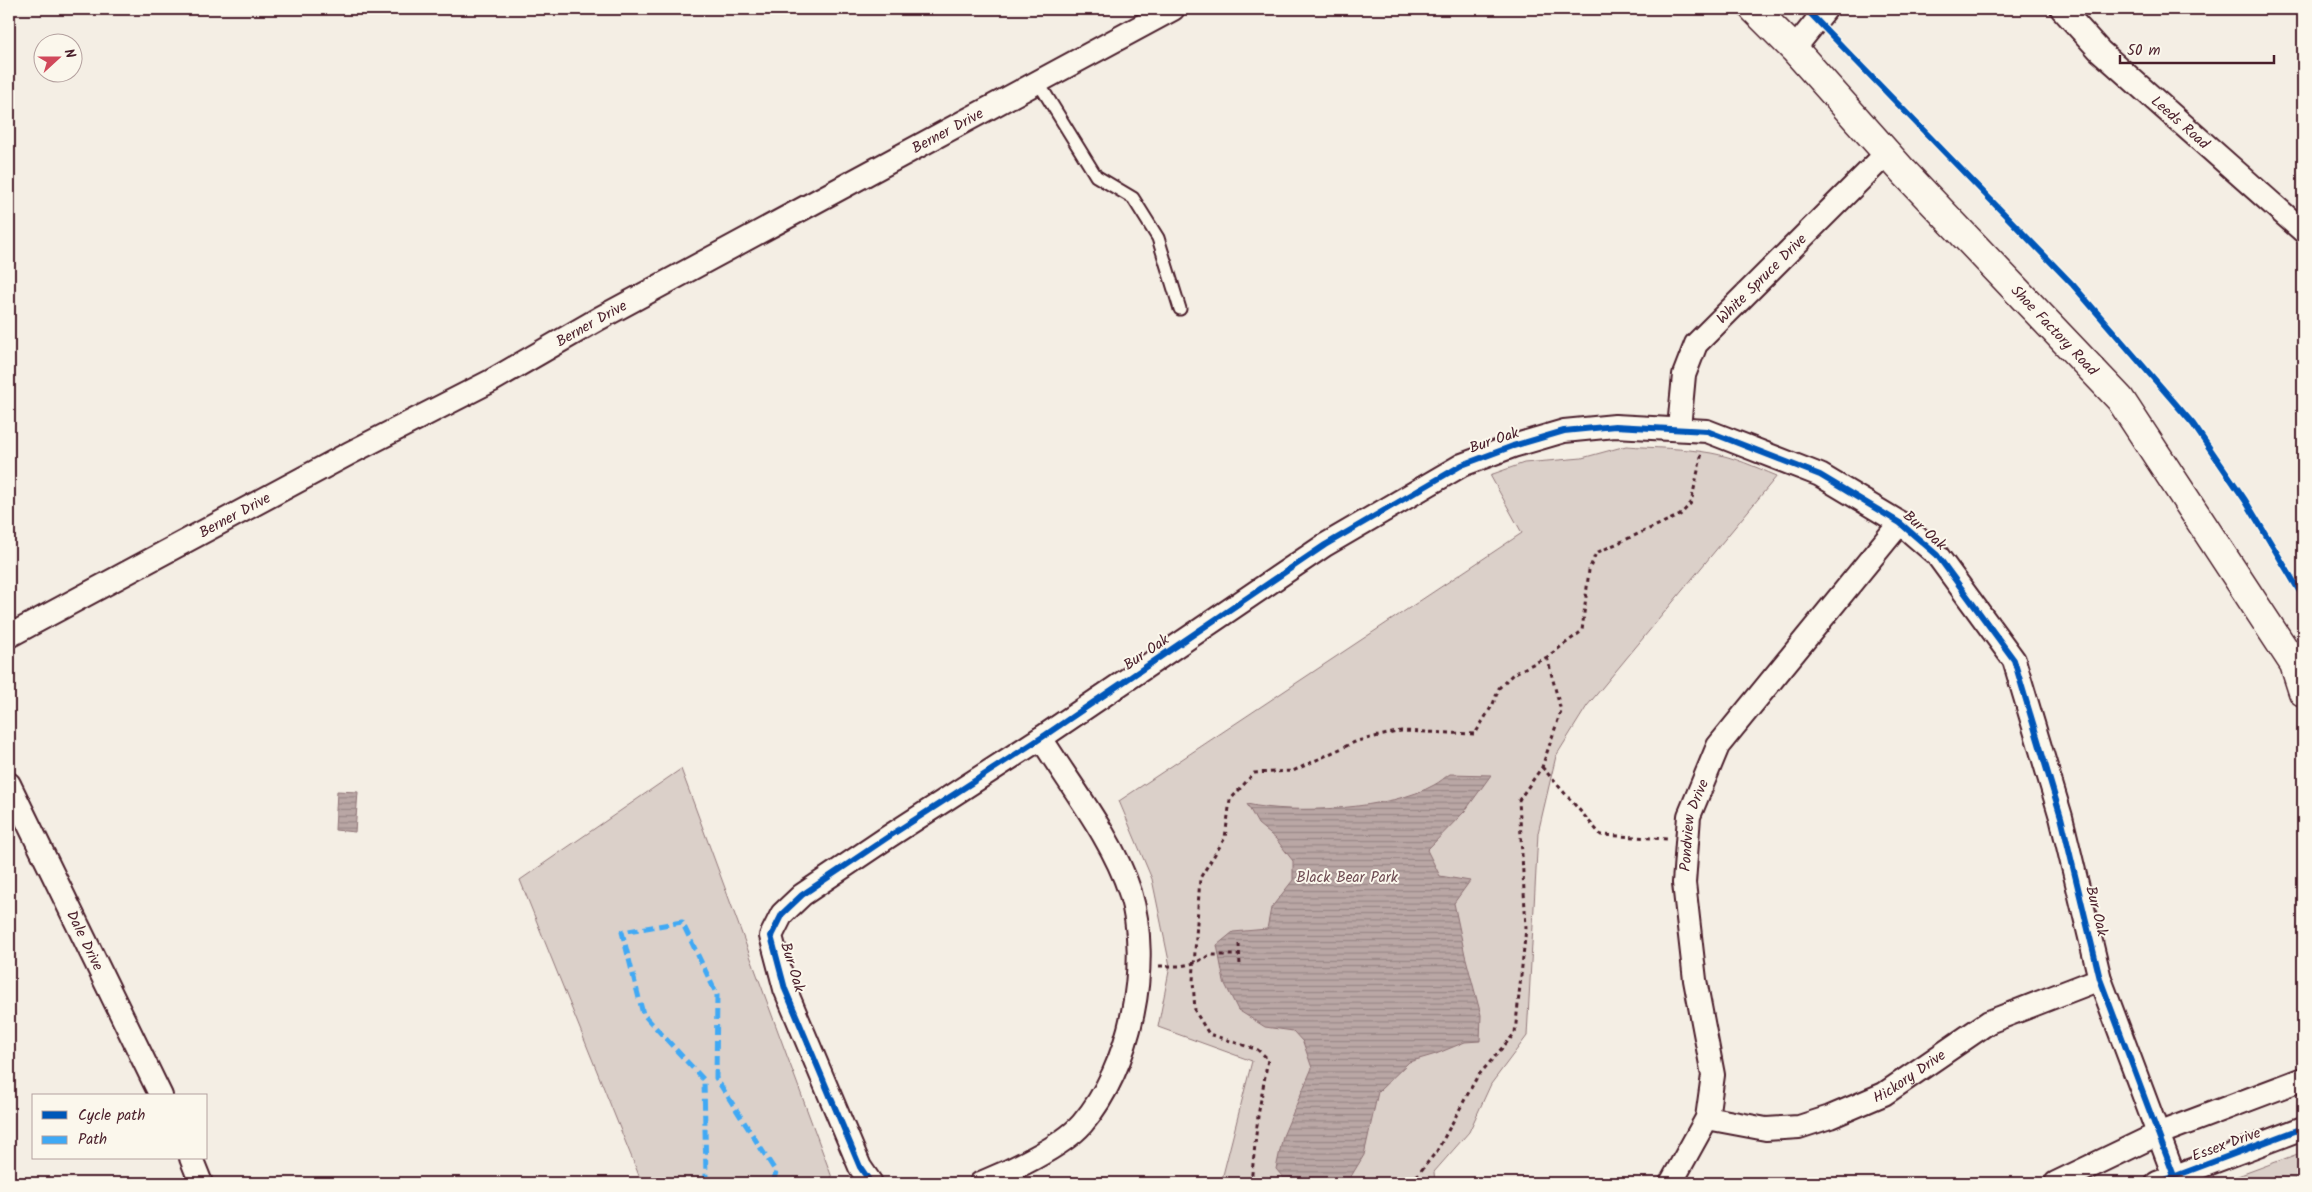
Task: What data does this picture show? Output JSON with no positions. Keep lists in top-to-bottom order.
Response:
{
  "streets": {
    "street": [
      "Leeds Road",
      "Berner Drive",
      "White Spruce Drive",
      "Shoe Factory Road",
      "Bur Oak",
      "Pondview Drive",
      "Dale Drive",
      "Hickory Drive",
      "Essex Drive"
    ]
  },
  "crossings": [
    ["White Spruce Drive", "Shoe Factory Road"],
    ["White Spruce Drive", "Bur Oak"],
    ["Bur Oak", "Pondview Drive"],
    ["Bur Oak", "Hickory Drive"],
    ["Bur Oak", "Essex Drive"],
    ["Pondview Drive", "Hickory Drive"]
  ],
  "parks": ["Black Bear Park"],
  "legend": ["Cycle path", "Path"],
  "scale_bar": "50 m",
  "north": "right"
}
